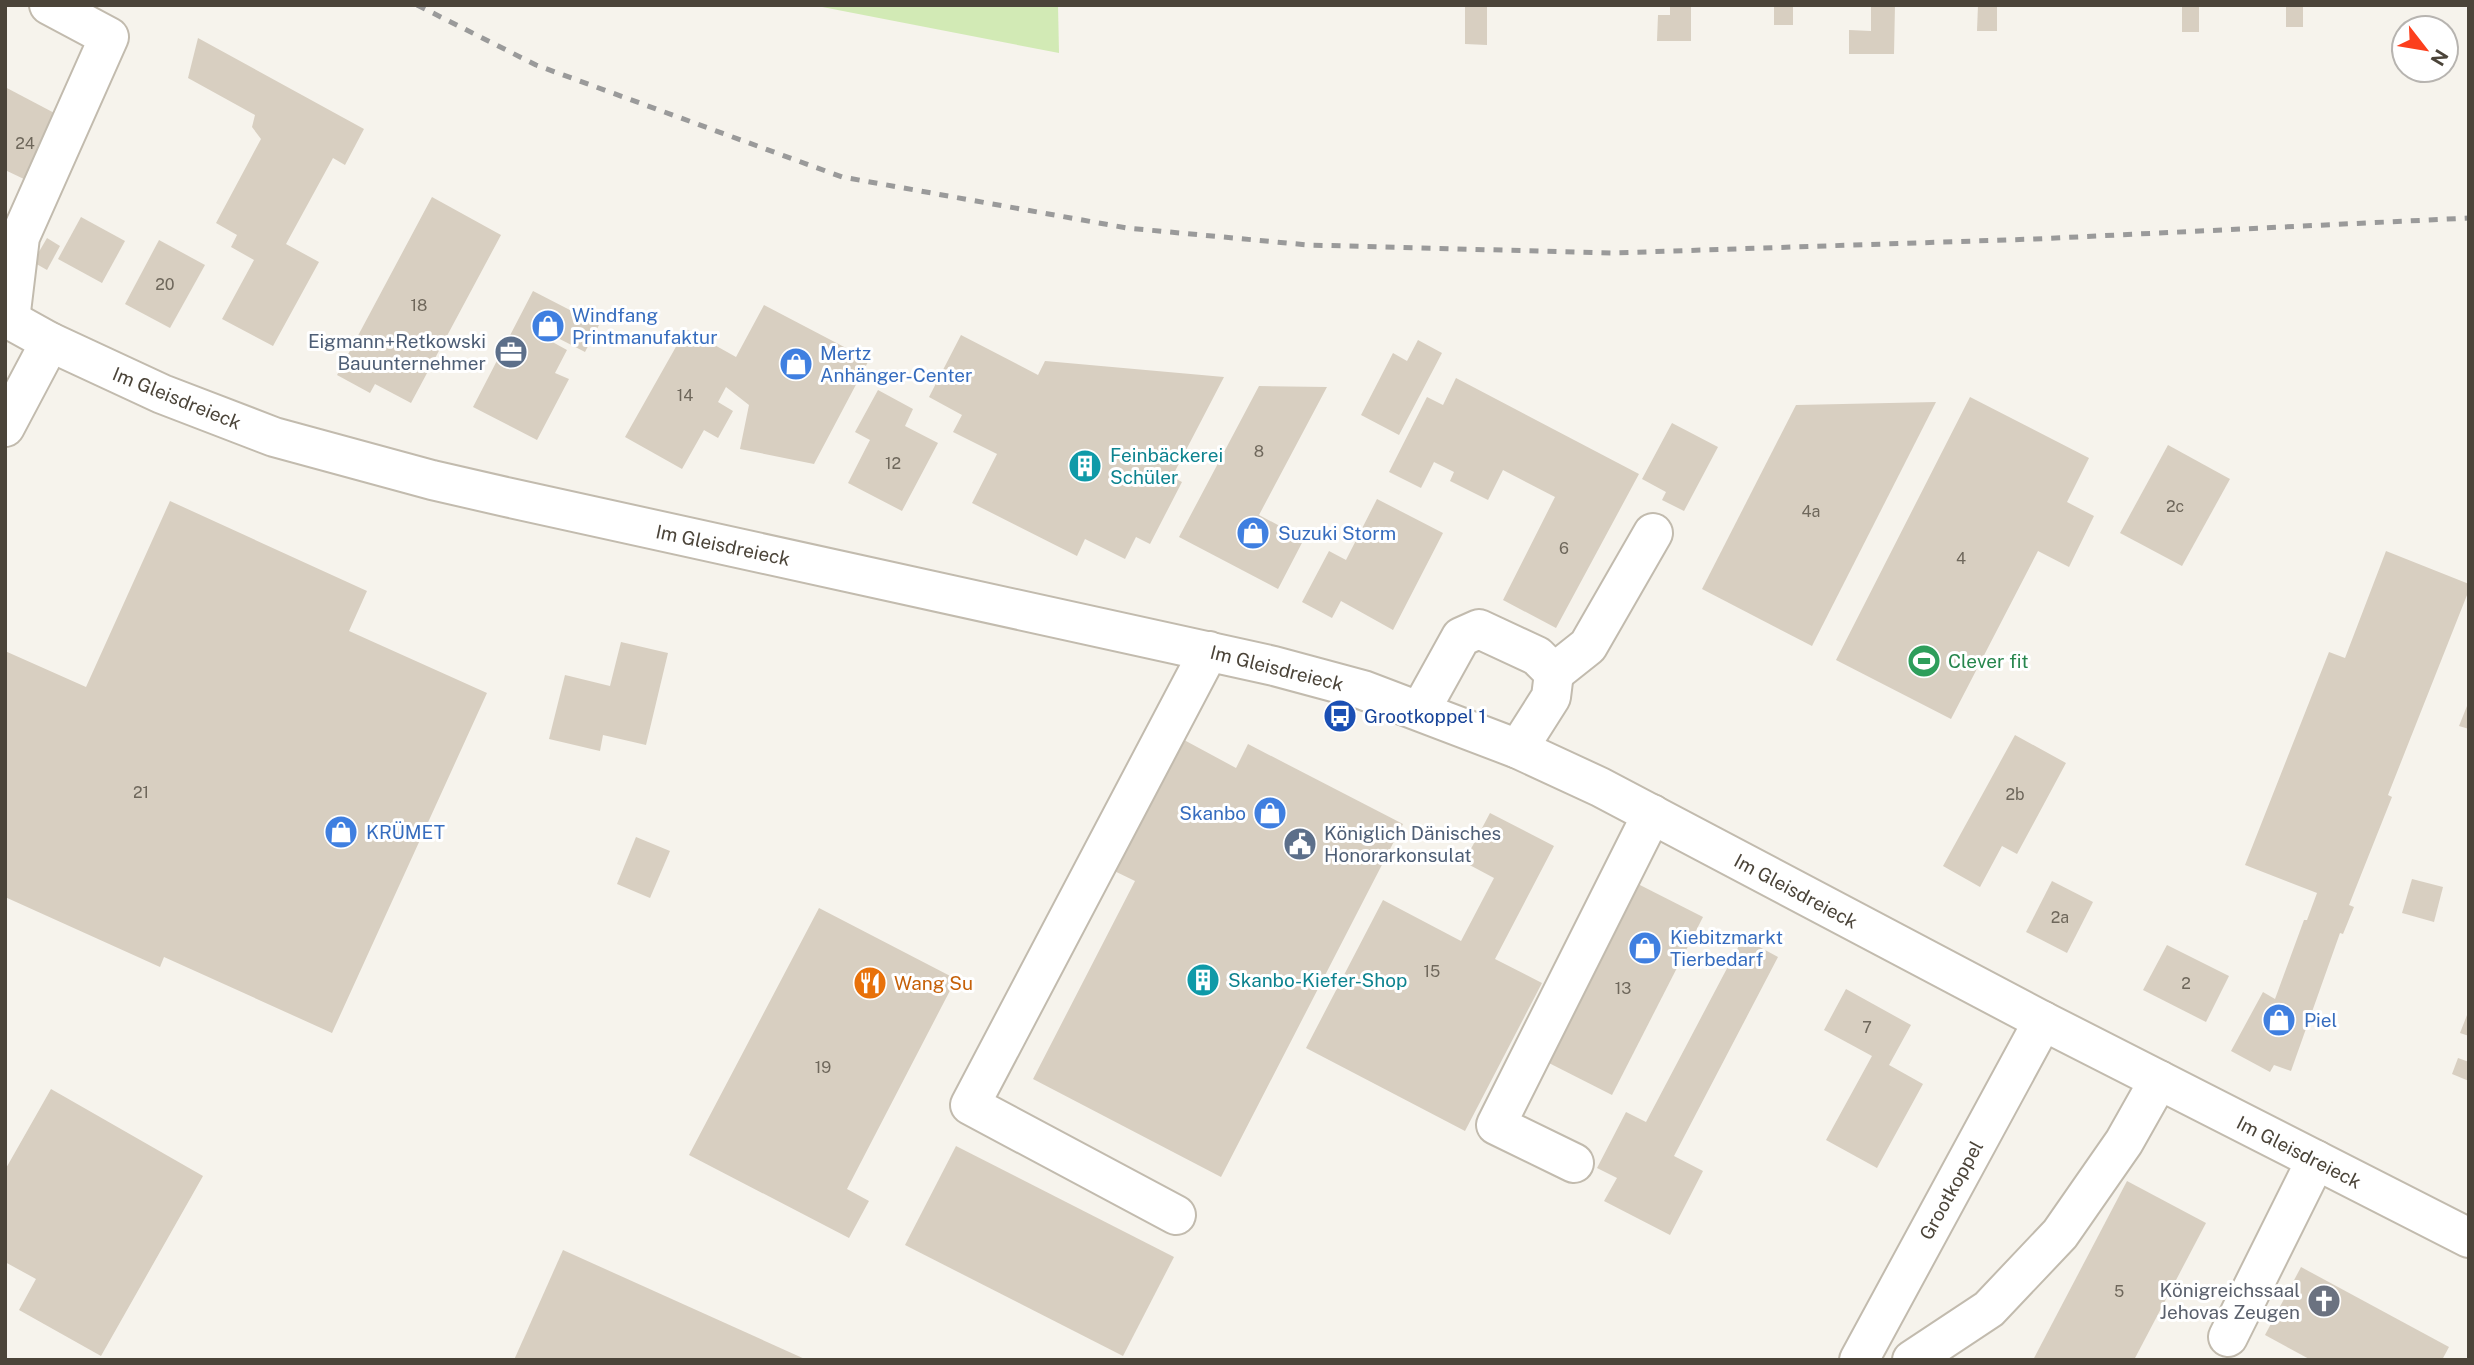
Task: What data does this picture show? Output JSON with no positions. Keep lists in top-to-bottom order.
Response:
{
  "streets": {
    "street": ["Im Gleisdreieck", "Grootkoppel"]
  },
  "crossings": [
    ["Im Gleisdreieck", "Grootkoppel"]
  ],
  "places": {
    "shop": [
      "Windfang Printmanufaktur",
      "Mertz Anhänger-Center",
      "Suzuki Storm",
      "Skanbo",
      "KRÜMET",
      "Kiebitzmarkt Tierbedarf",
      "Piel"
    ],
    "office": ["Eigmann+Retkowski Bauunternehmer"],
    "building": ["Feinbäckerei Schüler", "Skanbo-Kiefer-Shop"],
    "sports": ["Clever fit"],
    "bus stop": ["Grootkoppel 1"],
    "public building": ["Königlich Dänisches Honorarkonsulat"],
    "restaurant": ["Wang Su"],
    "church": ["Königreichssaal Jehovas Zeugen"]
  },
  "house_numbers": [
    "24",
    "20",
    "18",
    "14",
    "8",
    "12",
    "2c",
    "4a",
    "6",
    "4",
    "21",
    "2b",
    "2a",
    "15",
    "2",
    "13",
    "7",
    "19",
    "5"
  ],
  "north": "bottom right"
}
